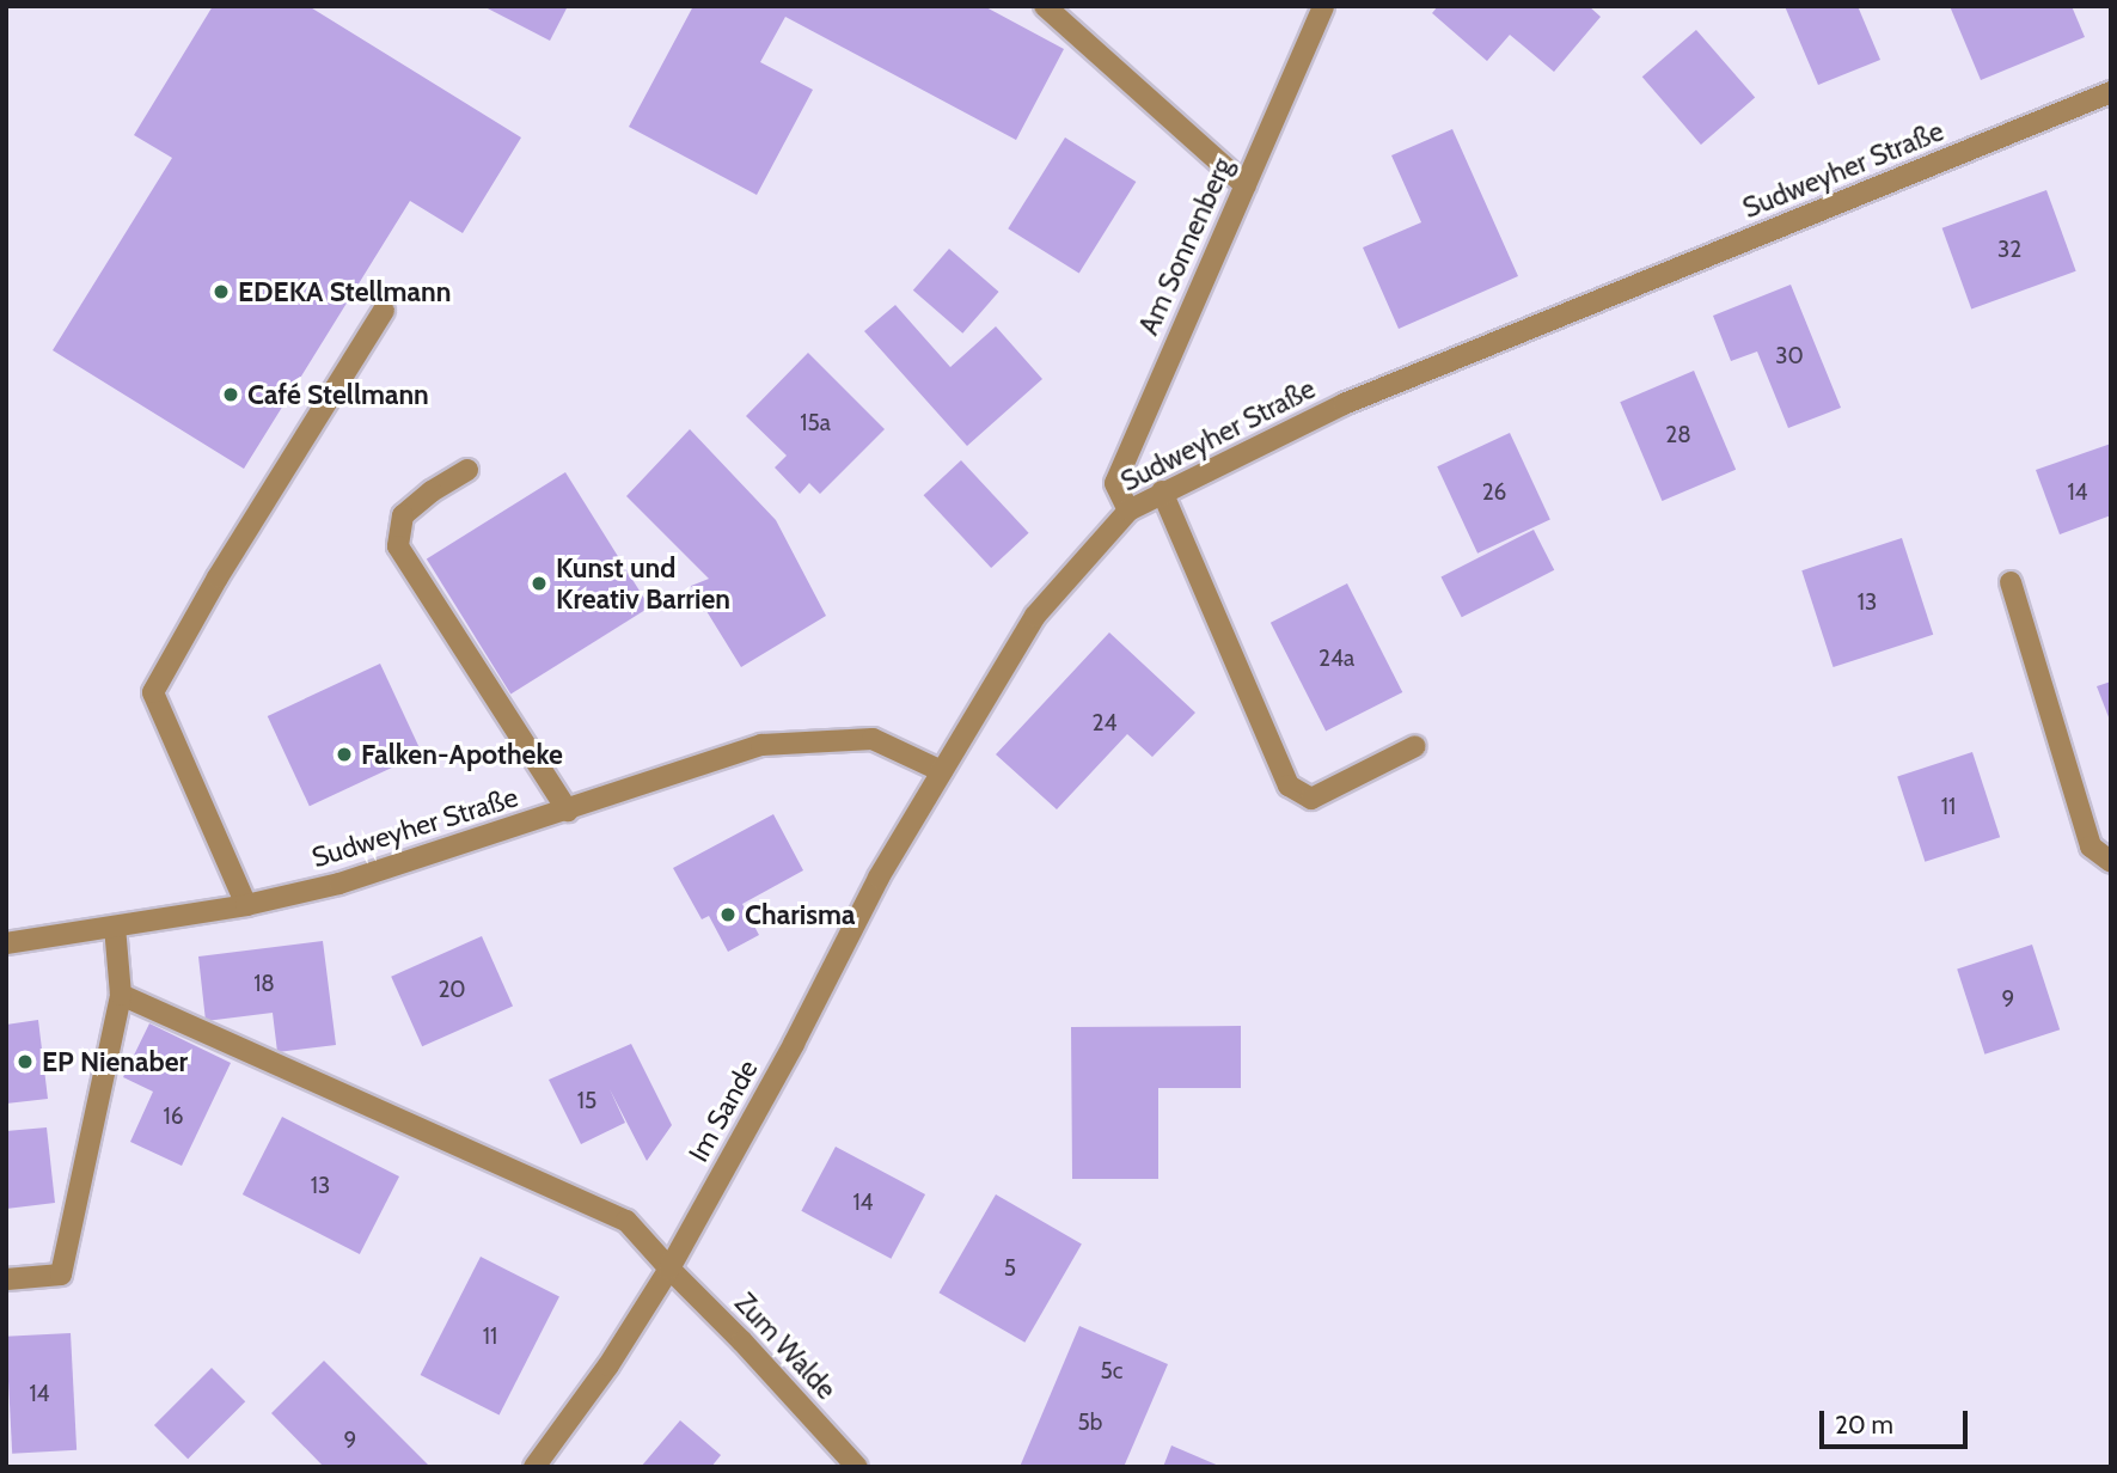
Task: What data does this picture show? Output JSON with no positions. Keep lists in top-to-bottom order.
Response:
{
  "streets": {
    "street": [
      "Sudweyher Straße",
      "Am Sonnenberg",
      "Im Sande",
      "Zum Walde"
    ]
  },
  "crossings": [
    ["Sudweyher Straße", "Am Sonnenberg"],
    ["Sudweyher Straße", "Im Sande"],
    ["Im Sande", "Zum Walde"]
  ],
  "places": [
    "EDEKA Stellmann",
    "Café Stellmann",
    "Kunst und Kreativ Barrien",
    "Falken-Apotheke",
    "Charisma",
    "EP Nienaber"
  ],
  "house_numbers": [
    "32",
    "30",
    "15a",
    "28",
    "26",
    "14",
    "13",
    "24a",
    "24",
    "11",
    "18",
    "20",
    "9",
    "15",
    "16",
    "13",
    "14",
    "5",
    "11",
    "5c",
    "14",
    "5b",
    "9"
  ],
  "scale_bar": "20 m"
}
